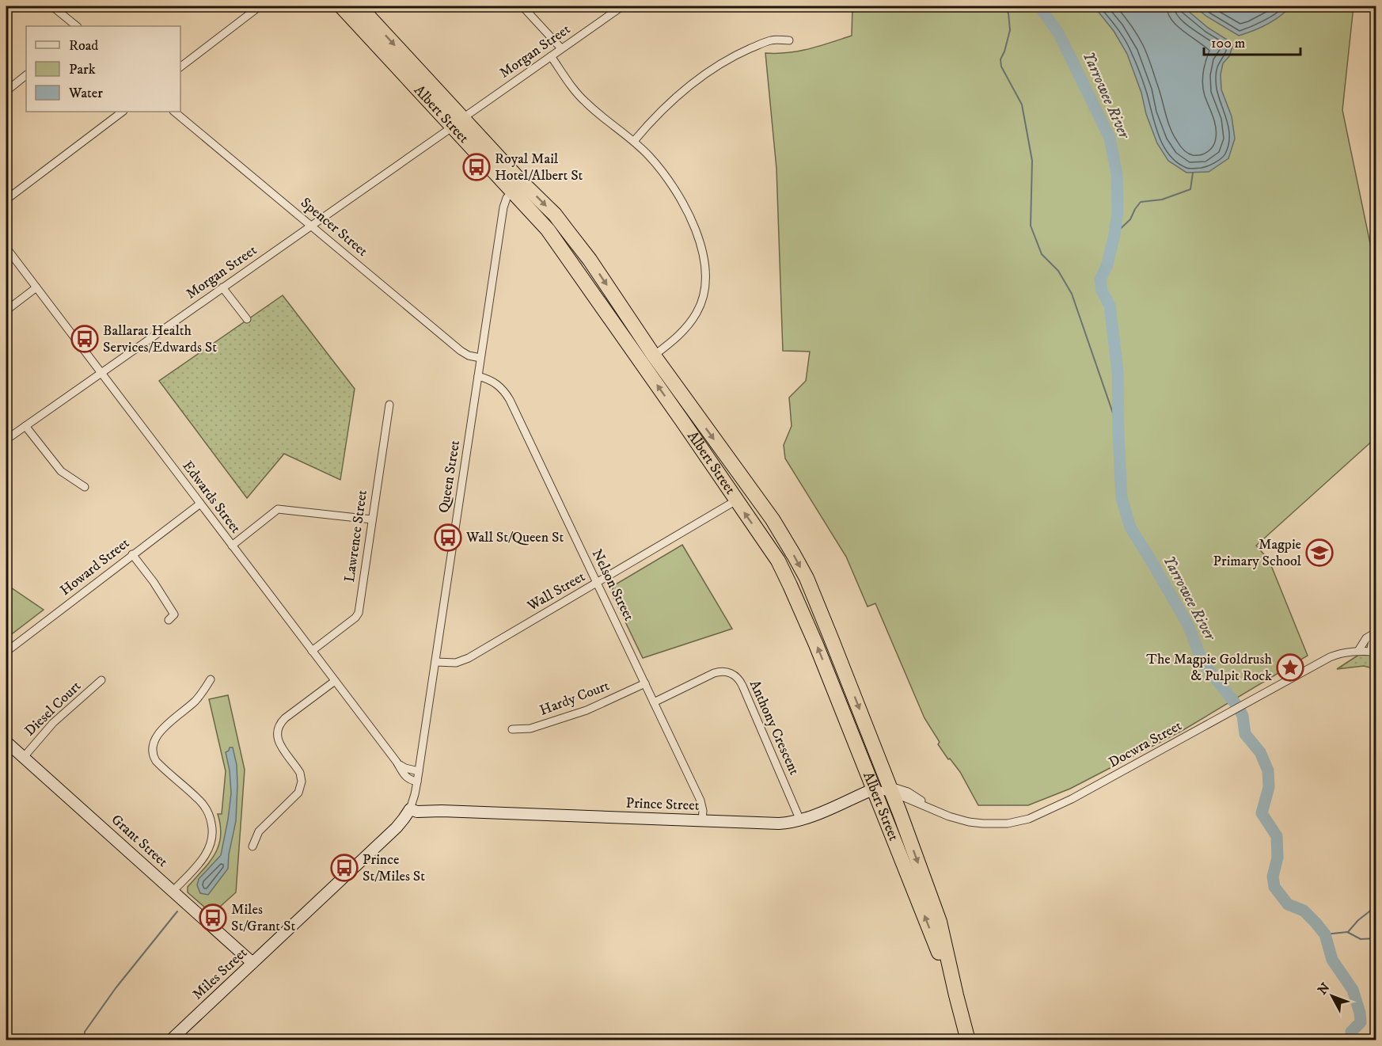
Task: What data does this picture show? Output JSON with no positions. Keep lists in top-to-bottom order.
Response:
{
  "streets": {
    "highway": ["Albert Street"],
    "street": [
      "Morgan Street",
      "Spencer Street",
      "Queen Street",
      "Edwards Street",
      "Lawrence Street",
      "Howard Street",
      "Nelson Street",
      "Wall Street",
      "Hardy Court",
      "Diesel Court",
      "Anthony Crescent",
      "Docwra Street",
      "Prince Street",
      "Grant Street",
      "Miles Street"
    ]
  },
  "crossings": [
    ["Morgan Street", "Albert Street"],
    ["Morgan Street", "Spencer Street"],
    ["Morgan Street", "Edwards Street"],
    ["Albert Street", "Queen Street"],
    ["Albert Street", "Wall Street"],
    ["Albert Street", "Docwra Street"],
    ["Albert Street", "Prince Street"],
    ["Spencer Street", "Queen Street"],
    ["Queen Street", "Edwards Street"],
    ["Queen Street", "Nelson Street"],
    ["Queen Street", "Wall Street"],
    ["Queen Street", "Miles Street"],
    ["Edwards Street", "Lawrence Street"],
    ["Edwards Street", "Howard Street"],
    ["Edwards Street", "Miles Street"],
    ["Nelson Street", "Wall Street"],
    ["Nelson Street", "Hardy Court"],
    ["Nelson Street", "Anthony Crescent"],
    ["Nelson Street", "Prince Street"],
    ["Diesel Court", "Grant Street"],
    ["Anthony Crescent", "Prince Street"],
    ["Prince Street", "Miles Street"],
    ["Grant Street", "Miles Street"]
  ],
  "water": ["Yarrowee River"],
  "places": {
    "bus stop": [
      "Royal Mail Hotel/Albert St",
      "Ballarat Health Services/Edwards St",
      "Wall St/Queen St",
      "Prince St/Miles St",
      "Miles St/Grant St"
    ],
    "school or university": ["Magpie Primary School"],
    "place": ["The Magpie Goldrush & Pulpit Rock"]
  },
  "legend": ["Road", "Park", "Water"],
  "scale_bar": "100 m",
  "north": "top left"
}
